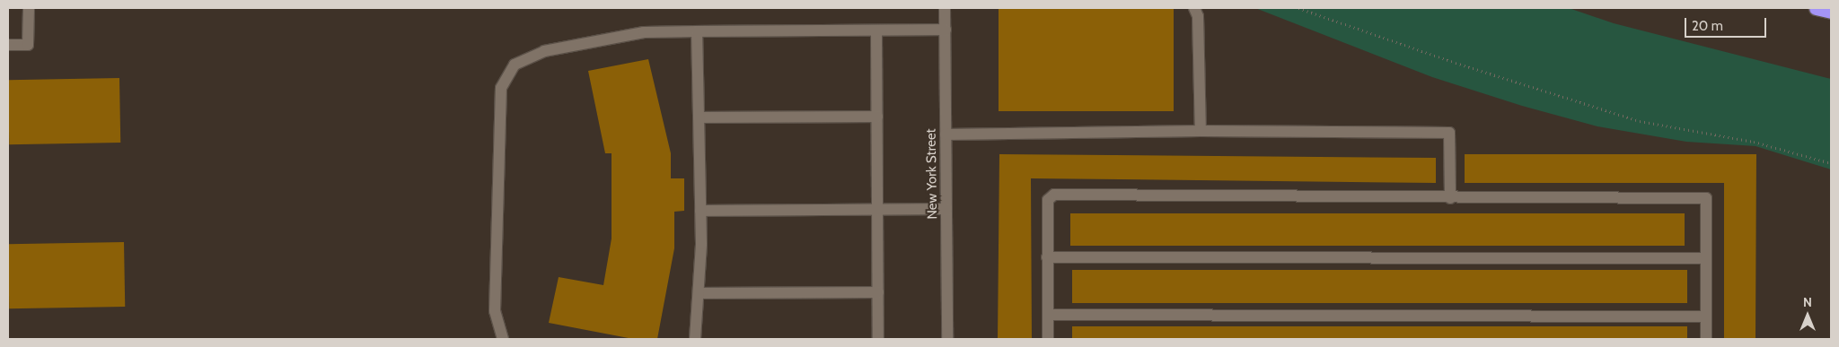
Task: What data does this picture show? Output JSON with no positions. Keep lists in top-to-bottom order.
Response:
{
  "streets": {
    "street": ["New York Street"]
  },
  "scale_bar": "20 m",
  "north": "top"
}
